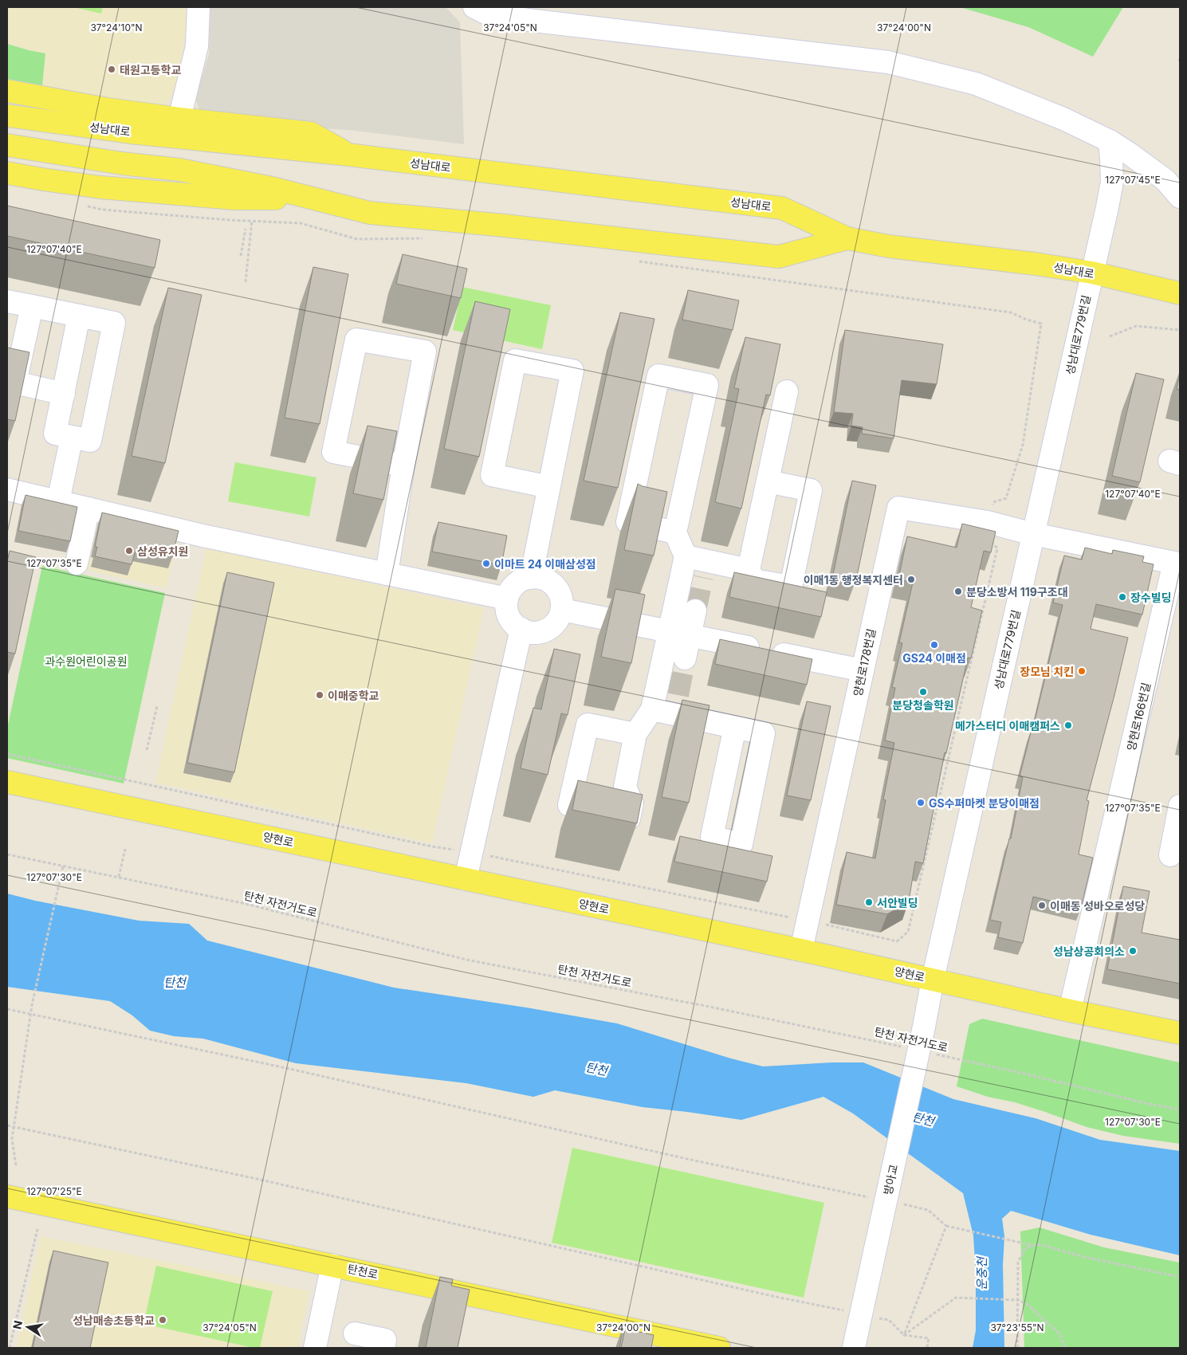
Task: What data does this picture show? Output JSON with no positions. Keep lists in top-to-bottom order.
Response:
{
  "streets": {
    "main road": ["성남대로", "양현로", "탄천로"],
    "street": [
      "성남대로779번길",
      "양현로178번길",
      "양현로166번길",
      "방아교"
    ],
    "path": ["탄천 자전거도로"]
  },
  "crossings": [
    ["성남대로", "성남대로779번길"],
    ["성남대로779번길", "양현로178번길"],
    ["성남대로779번길", "양현로166번길"],
    ["성남대로779번길", "양현로"],
    ["성남대로779번길", "방아교"],
    ["양현로178번길", "양현로166번길"],
    ["양현로178번길", "양현로"],
    ["양현로166번길", "양현로"]
  ],
  "water": ["탄천", "운중천"],
  "parks": ["과수원어린이공원"],
  "places": [
    "태원고등학교",
    "삼성유치원",
    "이마트 24 이매삼성점",
    "이매1동 행정복지센터",
    "분당소방서 119구조대",
    "장수빌딩",
    "GS24 이매점",
    "장모님 치킨",
    "분당청솔학원",
    "이매중학교",
    "메가스터디 이매캠퍼스",
    "GS수퍼마켓 분당이매점",
    "서안빌딩",
    "이매동 성바오로성당",
    "성남상공회의소",
    "성남매송초등학교"
  ],
  "north": "left",
  "coordinates": [
    "37°24'10\"N",
    "37°24'05\"N",
    "37°24'00\"N",
    "127°07'45\"E",
    "127°07'40\"E",
    "127°07'35\"E",
    "127°07'30\"E",
    "127°07'25\"E",
    "37°23'55\"N"
  ]
}
